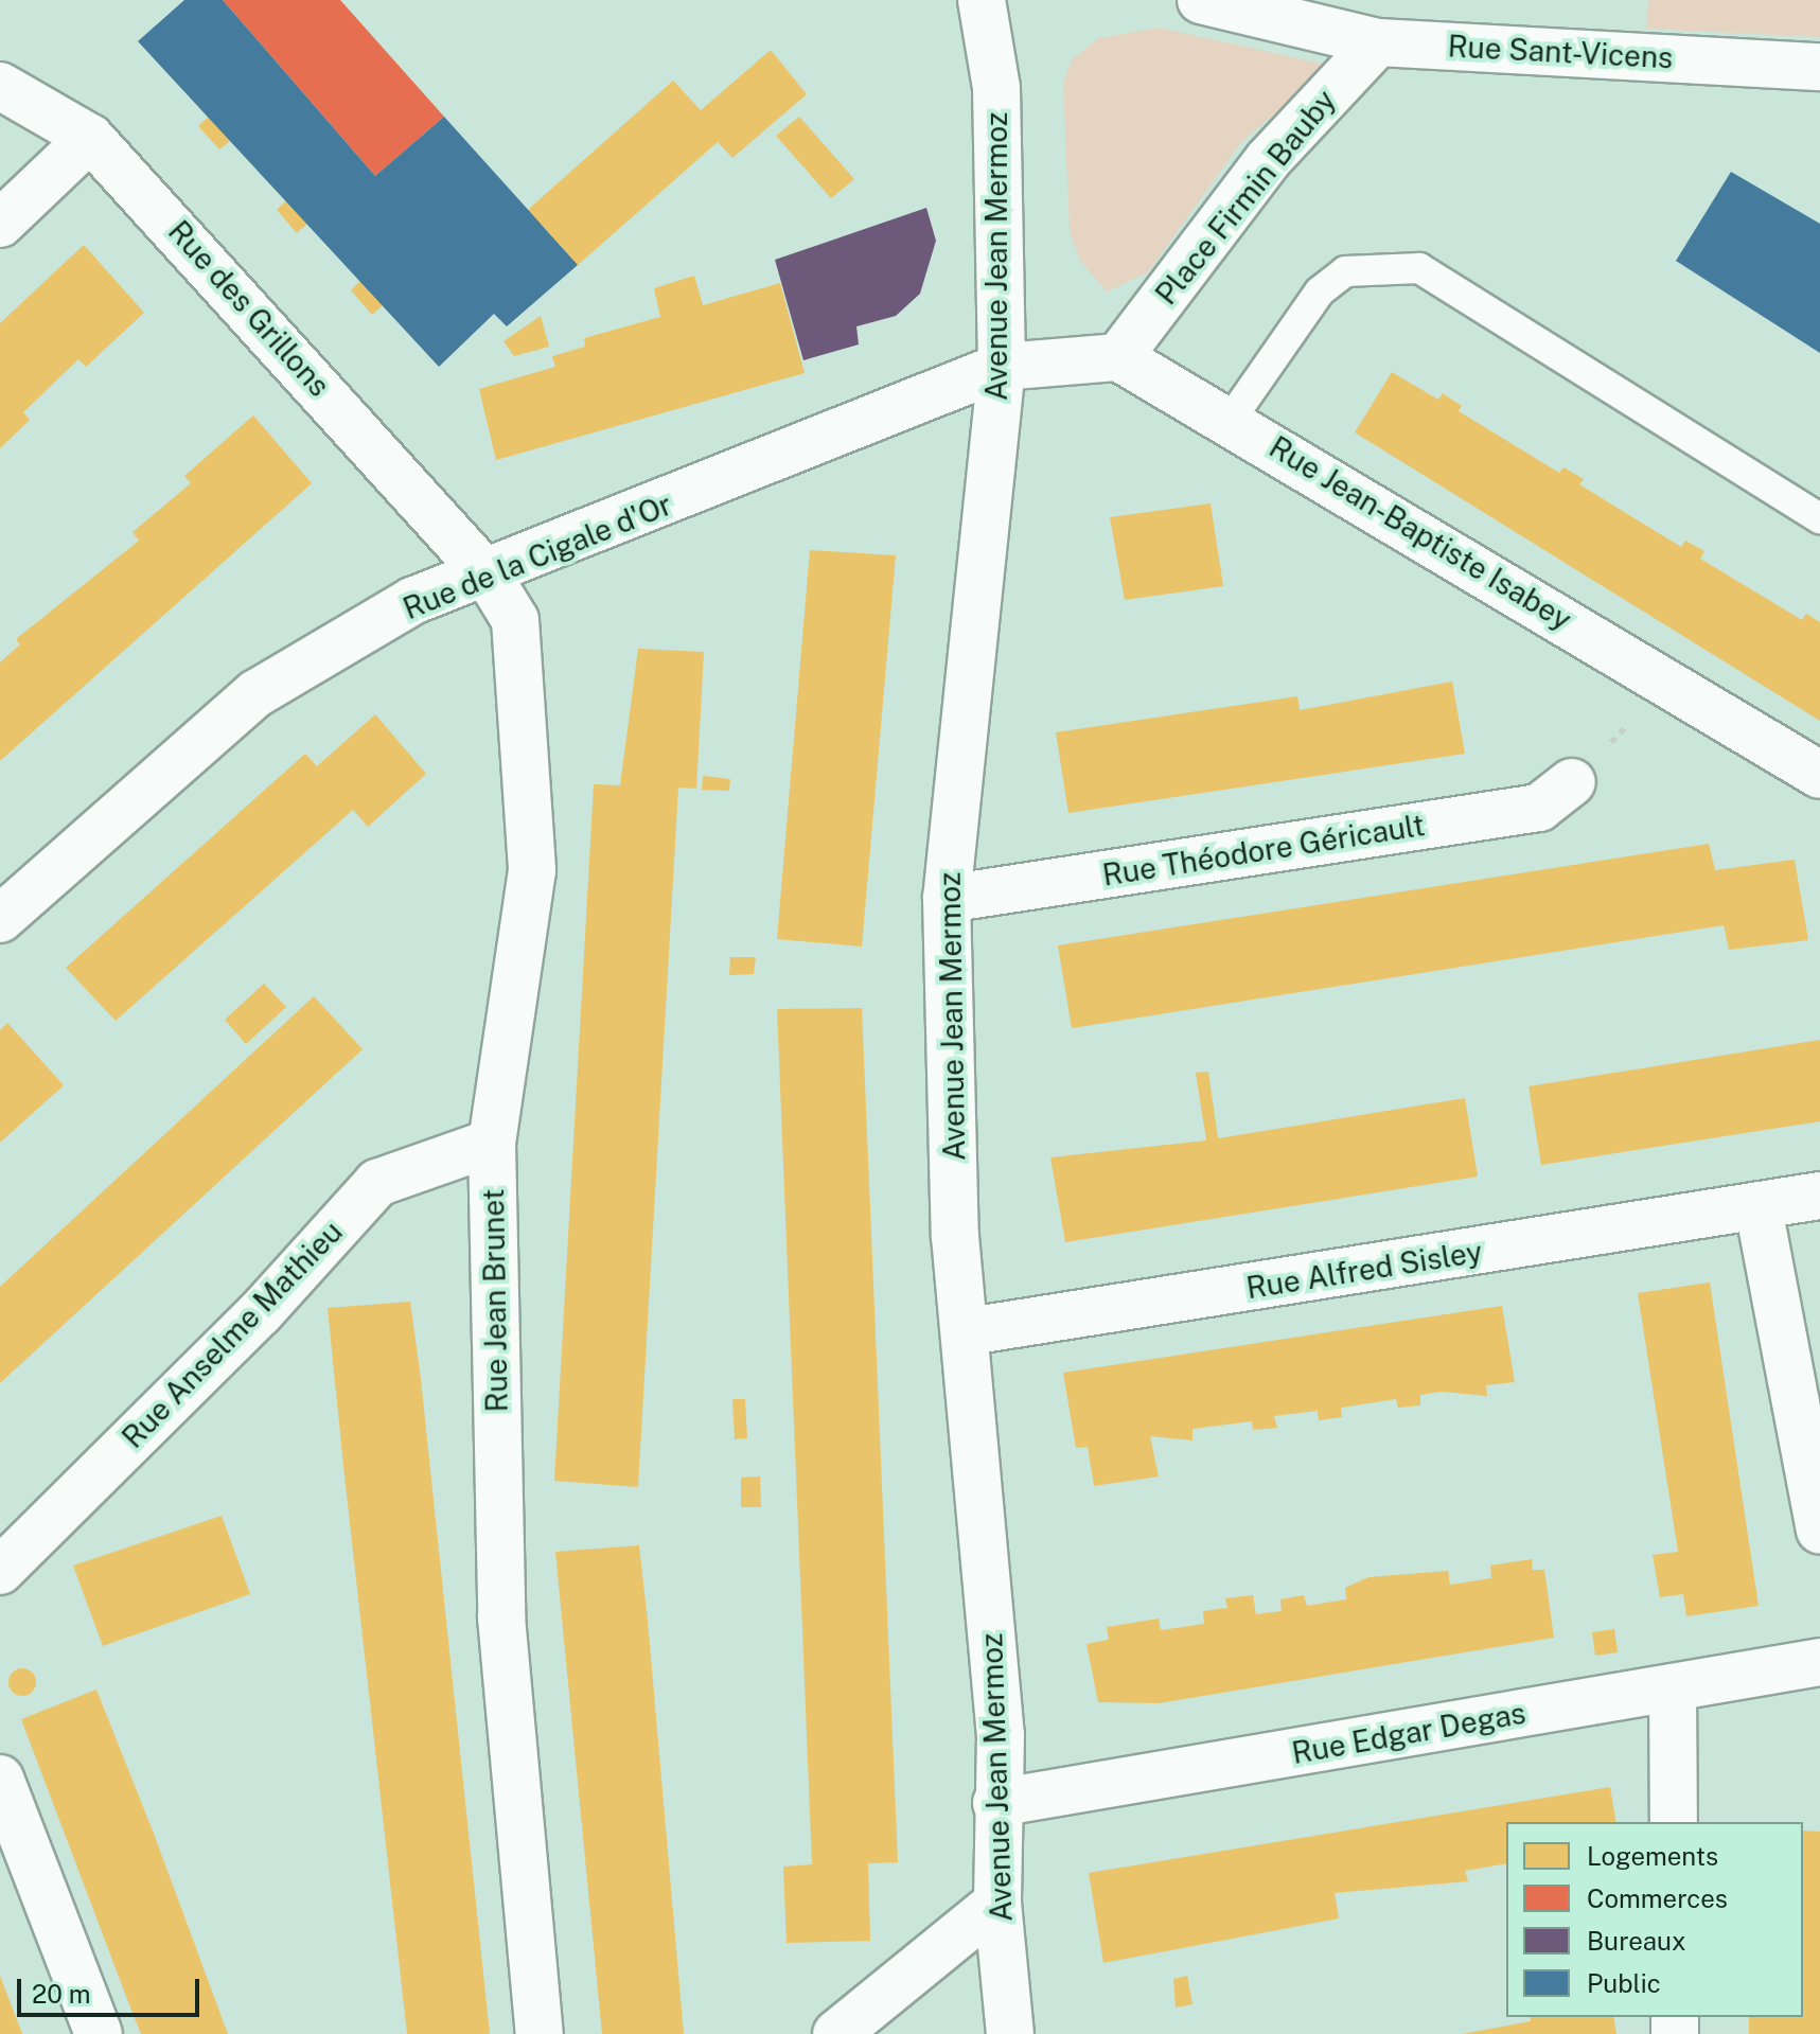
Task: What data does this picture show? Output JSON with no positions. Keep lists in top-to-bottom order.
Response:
{
  "streets": {
    "street": [
      "Rue Sant-Vicens",
      "Place Firmin Bauby",
      "Avenue Jean Mermoz",
      "Rue des Grillons",
      "Rue Jean-Baptiste Isabey",
      "Rue de la Cigale d'Or",
      "Rue Théodore Géricault",
      "Rue Alfred Sisley",
      "Rue Jean Brunet",
      "Rue Anselme Mathieu",
      "Rue Edgar Degas"
    ]
  },
  "crossings": [
    ["Rue Sant-Vicens", "Place Firmin Bauby"],
    ["Place Firmin Bauby", "Rue Jean-Baptiste Isabey"],
    ["Avenue Jean Mermoz", "Rue de la Cigale d'Or"],
    ["Avenue Jean Mermoz", "Rue Théodore Géricault"],
    ["Avenue Jean Mermoz", "Rue Alfred Sisley"],
    ["Avenue Jean Mermoz", "Rue Edgar Degas"],
    ["Rue des Grillons", "Rue de la Cigale d'Or"],
    ["Rue des Grillons", "Rue Jean Brunet"],
    ["Rue de la Cigale d'Or", "Rue Jean Brunet"],
    ["Rue Jean Brunet", "Rue Anselme Mathieu"]
  ],
  "legend": [
    "Logements",
    "Commerces",
    "Bureaux",
    "Public"
  ],
  "scale_bar": "20 m"
}
